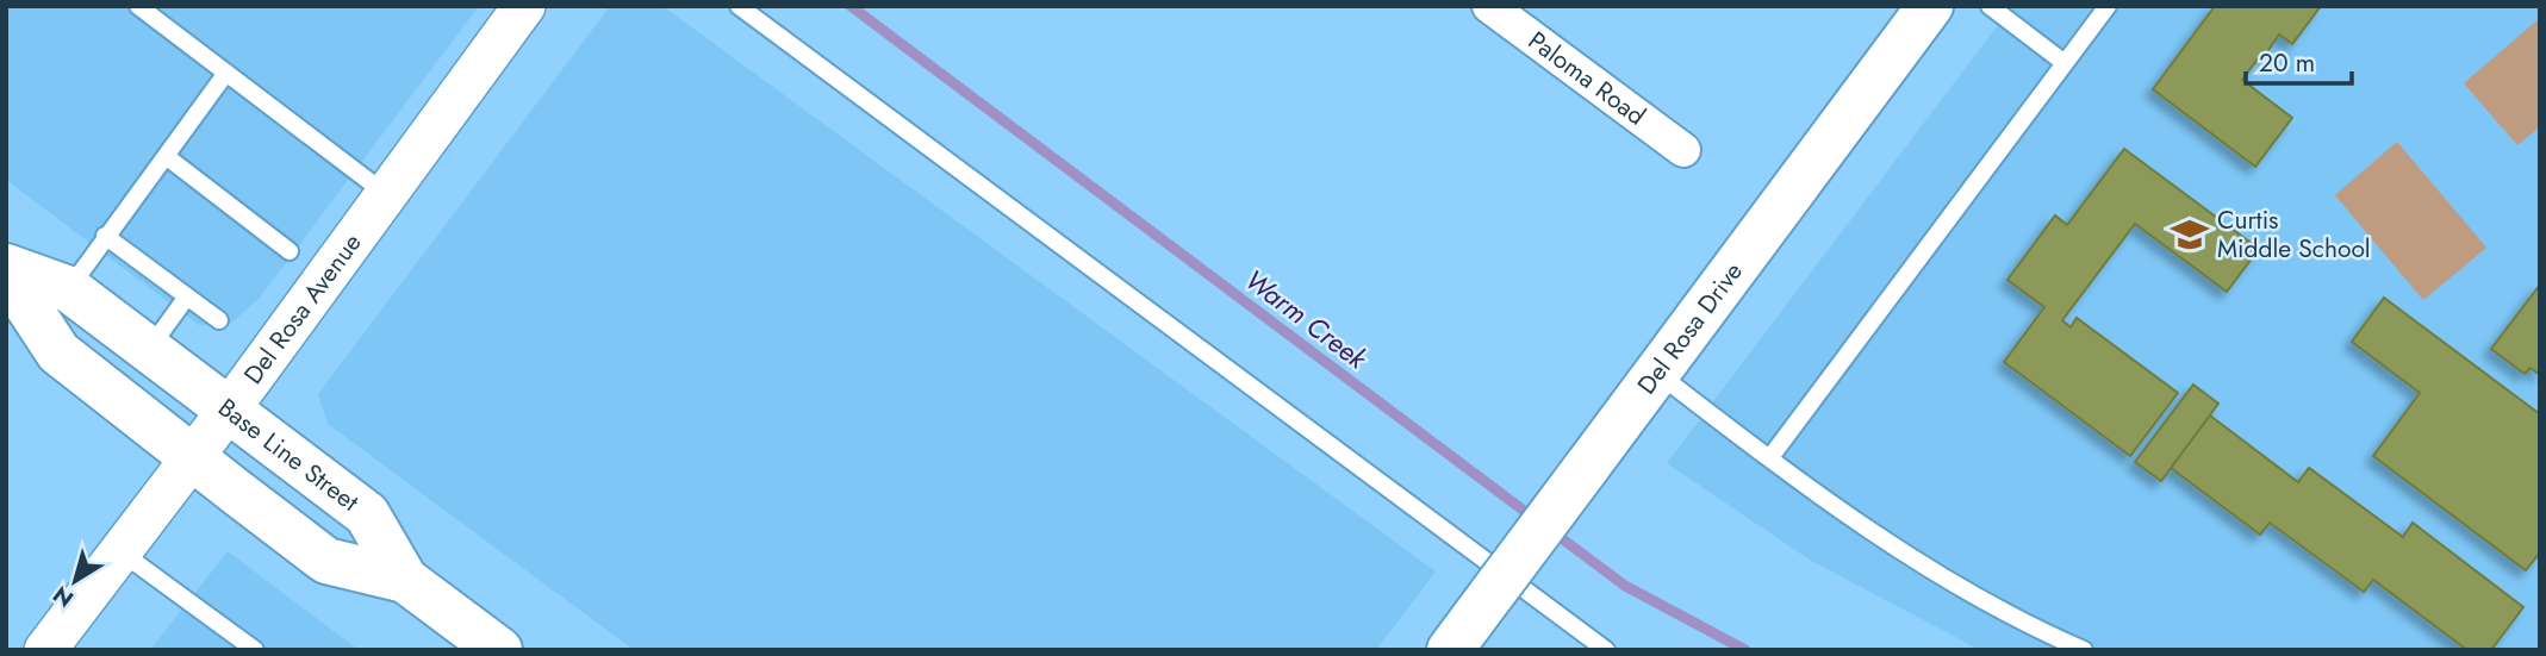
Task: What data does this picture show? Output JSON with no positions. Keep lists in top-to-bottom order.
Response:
{
  "streets": {
    "main road": ["Del Rosa Drive", "Base Line Street"],
    "street": ["Paloma Road", "Del Rosa Avenue"]
  },
  "crossings": [
    ["Del Rosa Avenue", "Base Line Street"]
  ],
  "water": ["Warm Creek"],
  "places": {
    "school or university": ["Curtis Middle School"]
  },
  "scale_bar": "20 m",
  "north": "bottom left"
}
